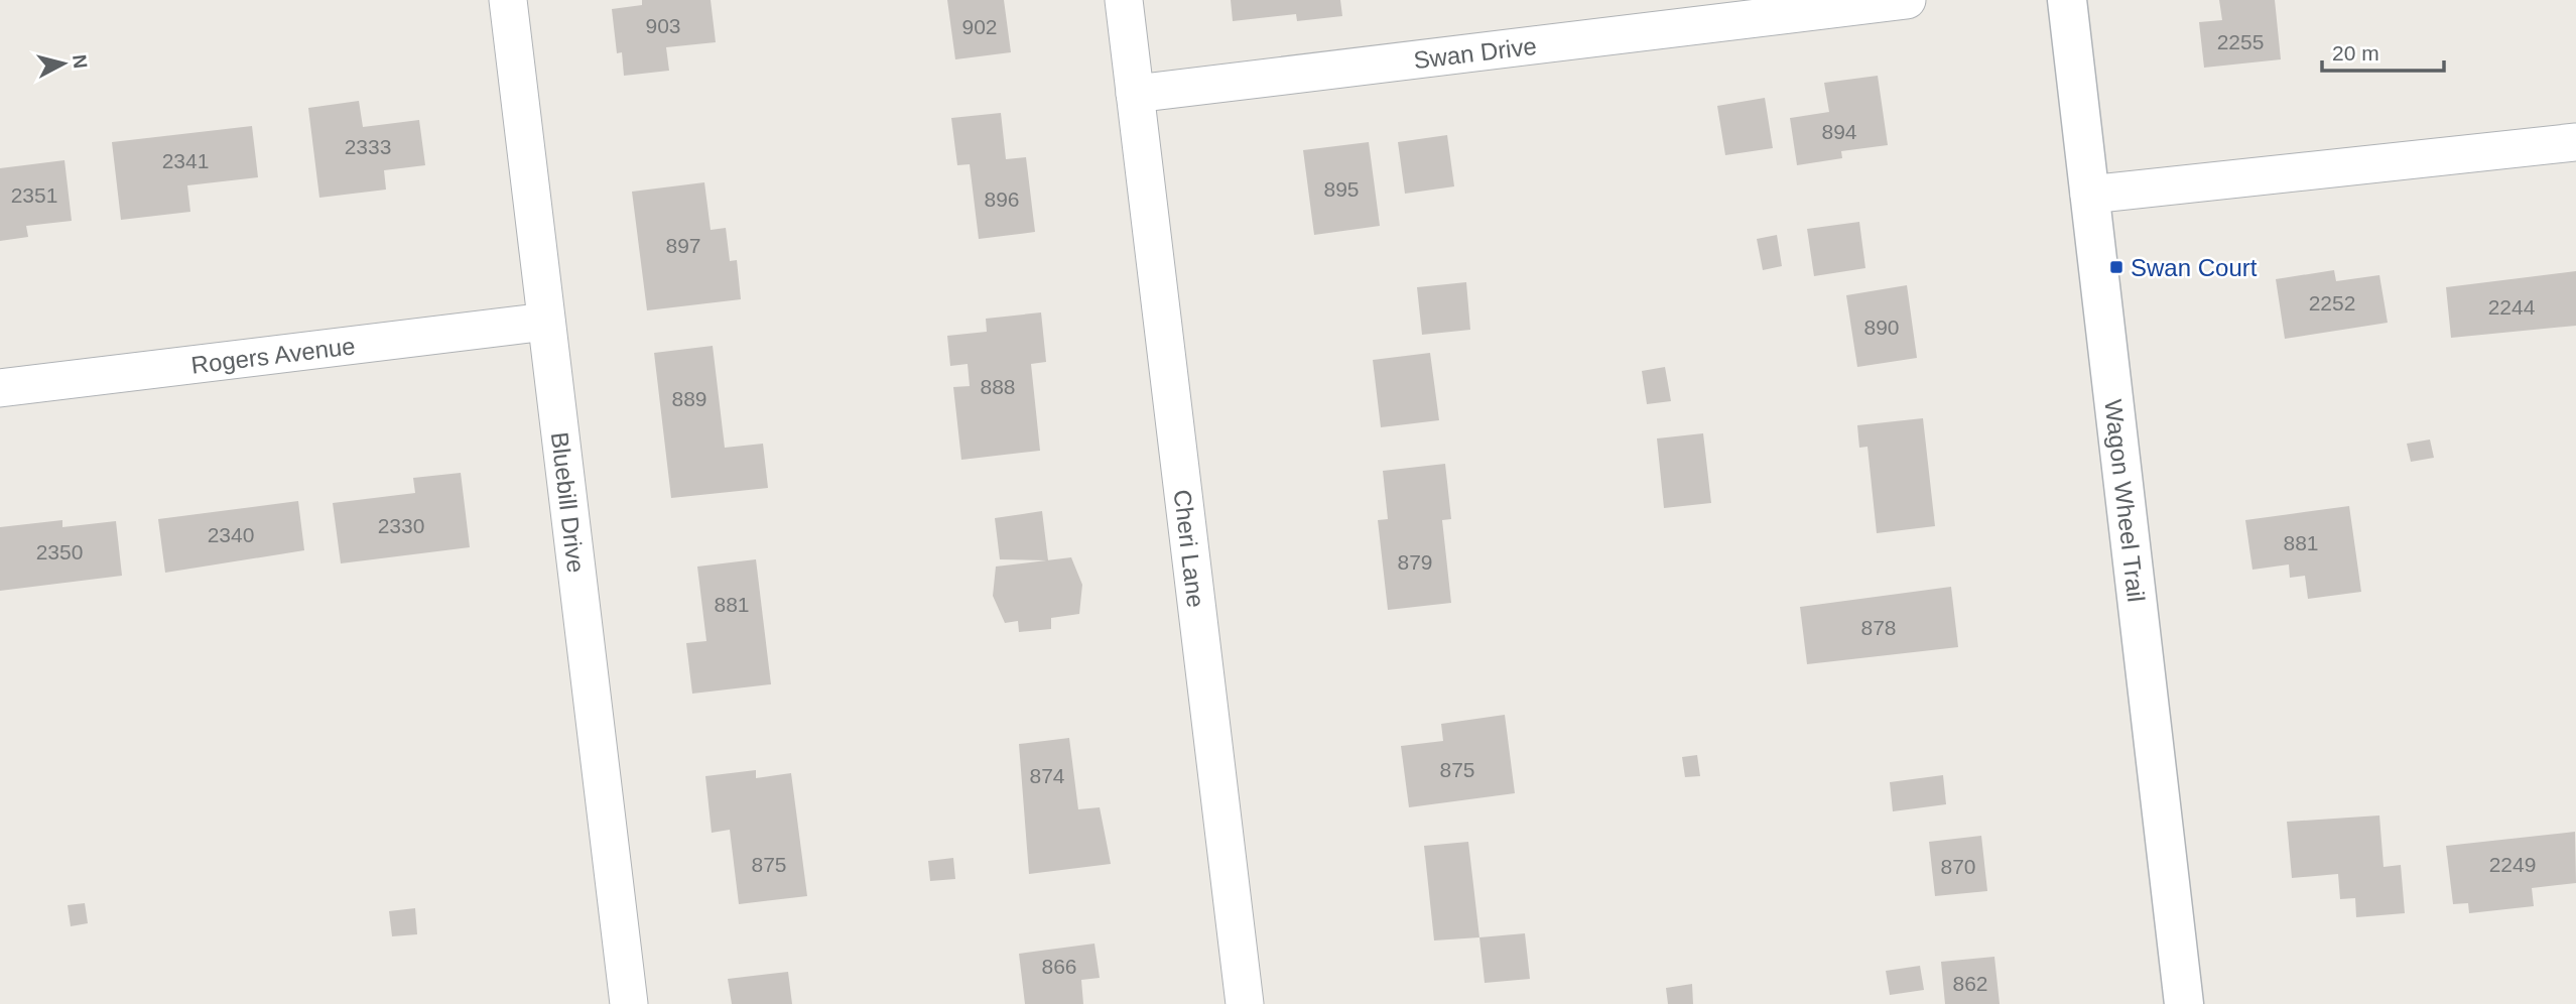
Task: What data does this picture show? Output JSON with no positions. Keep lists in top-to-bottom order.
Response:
{
  "streets": {
    "street": [
      "Swan Drive",
      "Rogers Avenue",
      "Bluebill Drive",
      "Wagon Wheel Trail",
      "Cheri Lane"
    ]
  },
  "crossings": [
    ["Swan Drive", "Cheri Lane"],
    ["Rogers Avenue", "Bluebill Drive"]
  ],
  "places": {
    "transit": ["Swan Court"]
  },
  "house_numbers": [
    "903",
    "902",
    "2255",
    "894",
    "2333",
    "2341",
    "895",
    "2351",
    "896",
    "897",
    "2252",
    "2244",
    "890",
    "888",
    "889",
    "2330",
    "2340",
    "881",
    "2350",
    "879",
    "881",
    "878",
    "875",
    "874",
    "875",
    "2249",
    "870",
    "866",
    "862"
  ],
  "scale_bar": "20 m",
  "north": "right"
}
